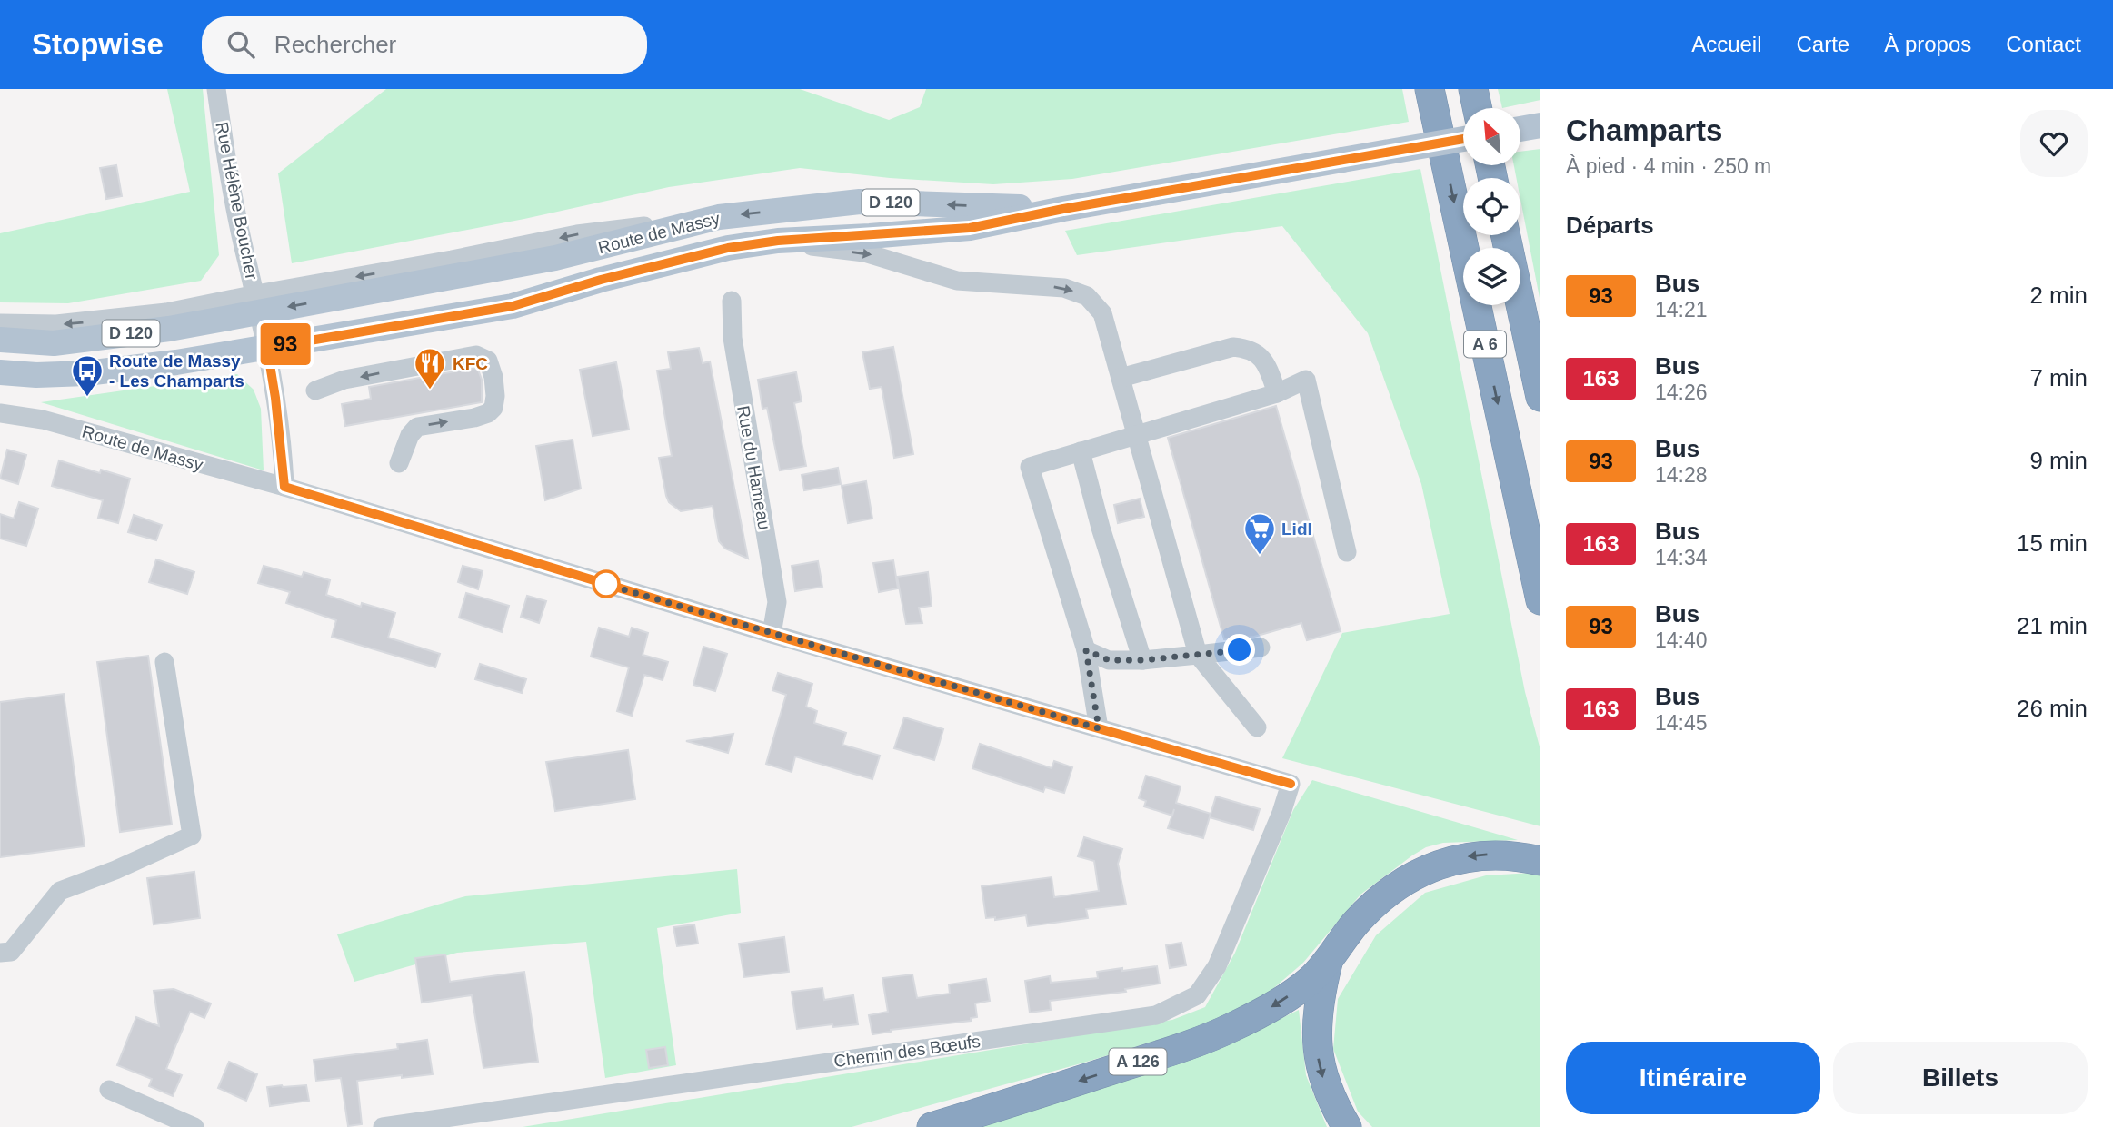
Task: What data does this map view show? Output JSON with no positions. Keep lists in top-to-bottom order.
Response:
{
  "streets": {
    "highway": ["A 6", "A 126"],
    "main road": ["D 120", "Route de Massy"],
    "street": ["Rue Hélène Boucher", "Rue du Hameau", "Chemin des Bœufs"]
  },
  "crossings": [
    ["Rue Hélène Boucher", "Route de Massy"],
    ["Route de Massy", "Rue du Hameau"],
    ["Route de Massy", "Chemin des Bœufs"]
  ],
  "places": {
    "restaurant": ["KFC"],
    "bus stop": ["Route de Massy - Les Champarts"],
    "supermarket": ["Lidl"]
  },
  "lines": ["bus line 93"],
  "north": "top left",
  "page": {
    "header": "Stopwise",
    "search": "Rechercher",
    "nav": [
      "Accueil",
      "Carte",
      "À propos",
      "Contact"
    ],
    "on_map": "93",
    "heading": [
      ["Champarts", "À pied · 4 min · 250 m"],
      "Départs"
    ],
    "list": [
      {
        "mark": "93",
        "name": "Bus",
        "note": "14:21",
        "value": "2 min"
      },
      {
        "mark": "163",
        "name": "Bus",
        "note": "14:26",
        "value": "7 min"
      },
      {
        "mark": "93",
        "name": "Bus",
        "note": "14:28",
        "value": "9 min"
      },
      {
        "mark": "163",
        "name": "Bus",
        "note": "14:34",
        "value": "15 min"
      },
      {
        "mark": "93",
        "name": "Bus",
        "note": "14:40",
        "value": "21 min"
      },
      {
        "mark": "163",
        "name": "Bus",
        "note": "14:45",
        "value": "26 min"
      }
    ],
    "buttons": ["Itinéraire", "Billets"]
  }
}
